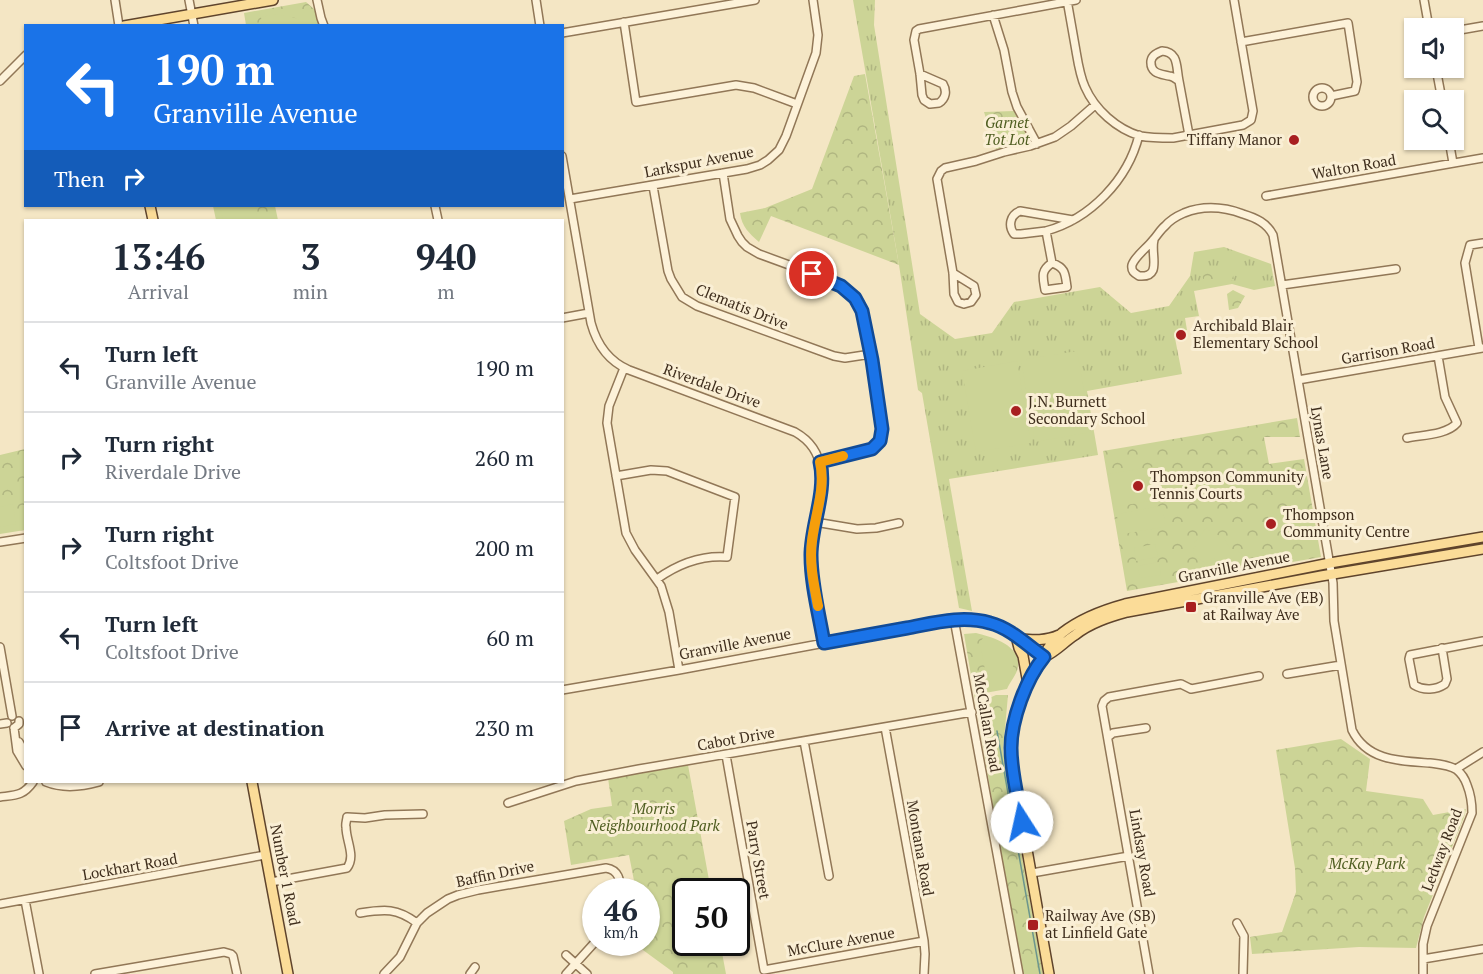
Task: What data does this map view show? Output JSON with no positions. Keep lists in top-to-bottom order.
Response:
{
  "streets": {
    "main road": ["Granville Avenue", "Number 1 Road"],
    "street": [
      "Larkspur Avenue",
      "Walton Road",
      "Clematis Drive",
      "Garrison Road",
      "Riverdale Drive",
      "Lynas Lane",
      "McCallan Road",
      "Cabot Drive",
      "Montana Road",
      "Ledway Road",
      "Lindsay Road",
      "Parry Street",
      "Lockhart Road",
      "Baffin Drive",
      "McClure Avenue"
    ]
  },
  "crossings": [
    ["Larkspur Avenue", "Clematis Drive"],
    ["Larkspur Avenue", "Riverdale Drive"],
    ["Garrison Road", "Lynas Lane"],
    ["Lynas Lane", "Granville Avenue"],
    ["Lynas Lane", "Ledway Road"],
    ["Granville Avenue", "McCallan Road"],
    ["McCallan Road", "Cabot Drive"],
    ["Cabot Drive", "Montana Road"],
    ["Cabot Drive", "Parry Street"],
    ["Montana Road", "McClure Avenue"],
    ["Parry Street", "McClure Avenue"],
    ["Lockhart Road", "Number 1 Road"]
  ],
  "parks": ["Garnet Tot Lot", "Morris Neighbourhood Park", "McKay Park"],
  "places": {
    "other": [
      "Tiffany Manor",
      "Archibald Blair Elementary School",
      "J.N. Burnett Secondary School",
      "Thompson Community Tennis Courts",
      "Thompson Community Centre"
    ],
    "transit": ["Granville Ave (EB) at Railway Ave", "Railway Ave (SB) at Linfield Gate"]
  },
  "page": {
    "turn": ["190 m", "Granville Avenue"],
    "then": "Then",
    "eta": [
      "13:46",
      "Arrival",
      "3",
      "min",
      "940",
      "m"
    ],
    "list": [
      {
        "name": "Turn left",
        "note": "Granville Avenue",
        "value": "190 m"
      },
      {
        "name": "Turn right",
        "note": "Riverdale Drive",
        "value": "260 m"
      },
      {
        "name": "Turn right",
        "note": "Coltsfoot Drive",
        "value": "200 m"
      },
      {
        "name": "Turn left",
        "note": "Coltsfoot Drive",
        "value": "60 m"
      },
      {
        "name": "Arrive at destination",
        "value": "230 m"
      }
    ],
    "speed": "46 km/h",
    "limit": "50"
  }
}
